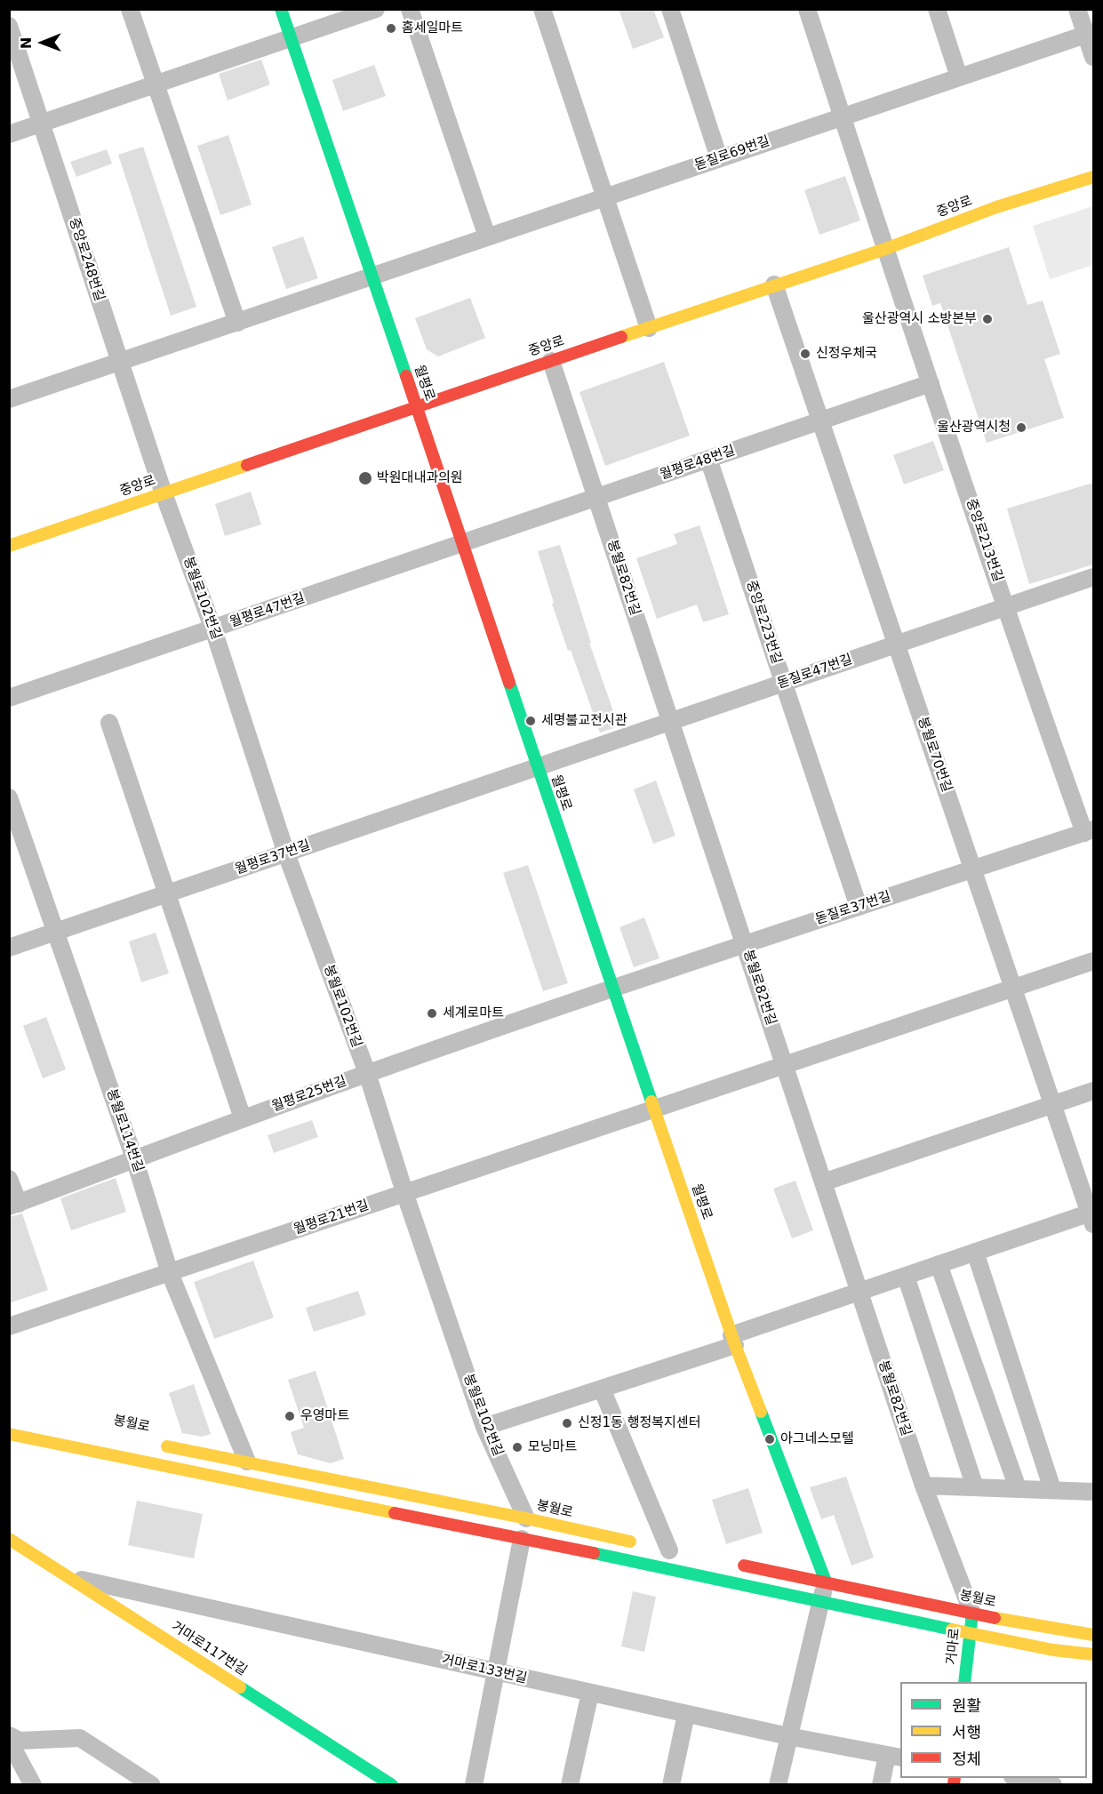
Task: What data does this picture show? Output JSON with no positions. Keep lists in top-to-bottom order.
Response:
{
  "streets": {
    "main road": [
      "중앙로",
      "월평로",
      "봉월로",
      "거마로",
      "거마로117번길"
    ],
    "street": [
      "돋질로69번길",
      "중앙로248번길",
      "월평로48번길",
      "중앙로213번길",
      "봉월로82번길",
      "봉월로102번길",
      "월평로47번길",
      "중앙로223번길",
      "돋질로47번길",
      "봉월로70번길",
      "월평로37번길",
      "돋질로37번길",
      "월평로25번길",
      "봉월로114번길",
      "월평로21번길",
      "거마로133번길"
    ]
  },
  "crossings": [
    ["돋질로69번길", "중앙로248번길"],
    ["돋질로69번길", "월평로"],
    ["돋질로69번길", "중앙로213번길"],
    ["중앙로", "중앙로248번길"],
    ["중앙로", "월평로"],
    ["중앙로", "중앙로213번길"],
    ["중앙로", "봉월로82번길"],
    ["중앙로", "봉월로102번길"],
    ["중앙로", "봉월로70번길"],
    ["중앙로248번길", "봉월로102번길"],
    ["월평로", "월평로48번길"],
    ["월평로", "월평로47번길"],
    ["월평로", "돋질로47번길"],
    ["월평로", "월평로37번길"],
    ["월평로", "돋질로37번길"],
    ["월평로", "월평로25번길"],
    ["월평로", "월평로21번길"],
    ["월평로", "봉월로"],
    ["월평로48번길", "중앙로213번길"],
    ["월평로48번길", "봉월로82번길"],
    ["월평로48번길", "월평로47번길"],
    ["월평로48번길", "중앙로223번길"],
    ["월평로48번길", "봉월로70번길"],
    ["중앙로213번길", "돋질로47번길"],
    ["중앙로213번길", "돋질로37번길"],
    ["봉월로82번길", "돋질로47번길"],
    ["봉월로82번길", "돋질로37번길"],
    ["봉월로82번길", "월평로21번길"],
    ["봉월로82번길", "봉월로"],
    ["봉월로82번길", "거마로"],
    ["봉월로102번길", "월평로47번길"],
    ["봉월로102번길", "월평로37번길"],
    ["봉월로102번길", "월평로25번길"],
    ["봉월로102번길", "월평로21번길"],
    ["봉월로102번길", "봉월로"],
    ["중앙로223번길", "돋질로47번길"],
    ["중앙로223번길", "돋질로37번길"],
    ["돋질로47번길", "봉월로70번길"],
    ["돋질로47번길", "월평로37번길"],
    ["봉월로70번길", "돋질로37번길"],
    ["봉월로70번길", "월평로21번길"],
    ["월평로37번길", "봉월로114번길"],
    ["돋질로37번길", "월평로25번길"],
    ["월평로25번길", "봉월로114번길"],
    ["봉월로114번길", "월평로21번길"],
    ["봉월로114번길", "봉월로"],
    ["봉월로", "거마로"],
    ["거마로117번길", "거마로133번길"]
  ],
  "places": [
    "홈세일마트",
    "울산광역시 소방본부",
    "신정우체국",
    "울산광역시청",
    "박원대내과의원",
    "세명불교전시관",
    "세계로마트",
    "우영마트",
    "신정1동 행정복지센터",
    "아그네스모텔",
    "모닝마트"
  ],
  "legend": ["원활", "서행", "정체"],
  "north": "left"
}
